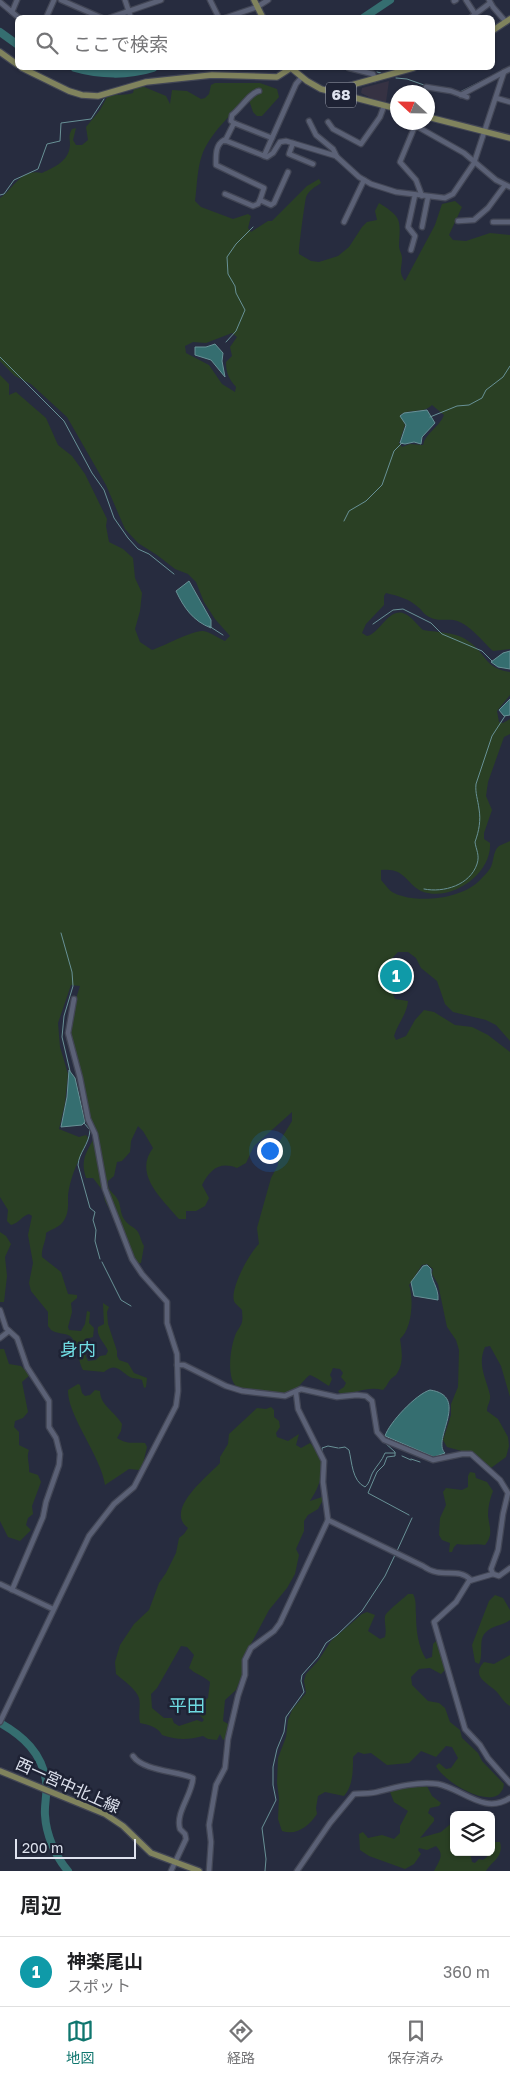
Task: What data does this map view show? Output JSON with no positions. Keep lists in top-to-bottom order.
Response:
{
  "streets": {
    "main road": ["68", "西一宮中北上線"]
  },
  "districts": ["身内", "平田"],
  "scale_bar": "200 m",
  "north": "left",
  "page": {
    "search": "ここで検索",
    "pins": "1",
    "scale": "200 m",
    "heading": "周辺",
    "list": [
      {
        "mark": "1",
        "name": "神楽尾山",
        "note": "スポット",
        "value": "360 m"
      }
    ],
    "nav": ["地図", "経路", "保存済み"]
  }
}
